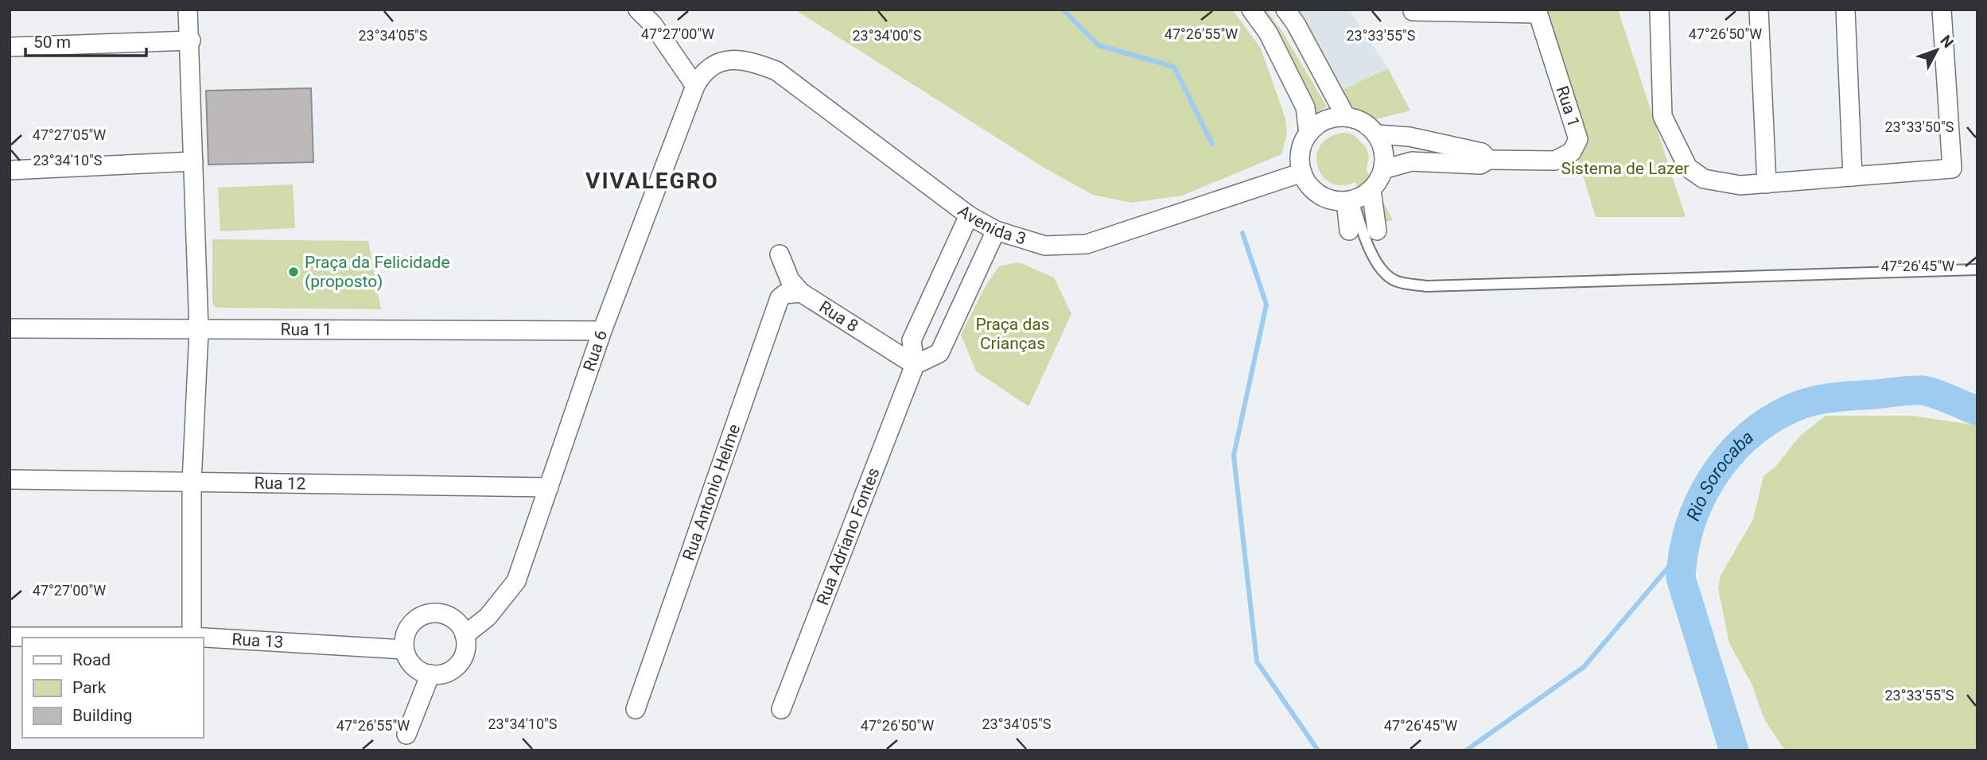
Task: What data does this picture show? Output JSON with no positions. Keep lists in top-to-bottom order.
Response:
{
  "streets": {
    "street": [
      "Rua 1",
      "Avenida 3",
      "Rua 8",
      "Rua 11",
      "Rua 6",
      "Rua 12",
      "Rua Antonio Helme",
      "Rua Adriano Fontes",
      "Rua 13"
    ]
  },
  "crossings": [
    ["Avenida 3", "Rua 6"],
    ["Avenida 3", "Rua Adriano Fontes"],
    ["Rua 8", "Rua Antonio Helme"],
    ["Rua 8", "Rua Adriano Fontes"],
    ["Rua 11", "Rua 6"],
    ["Rua 6", "Rua 12"],
    ["Rua 6", "Rua 13"]
  ],
  "districts": ["VIVALEGRO"],
  "water": ["Rio Sorocaba"],
  "parks": ["Sistema de Lazer", "Praça das Crianças"],
  "places": ["Praça da Felicidade (proposto)"],
  "legend": ["Road", "Park", "Building"],
  "scale_bar": "50 m",
  "north": "top right",
  "coordinates": [
    "47°27'00\"W",
    "47°26'55\"W",
    "47°26'50\"W",
    "23°34'00\"S",
    "23°33'55\"S",
    "23°34'05\"S",
    "23°33'50\"S",
    "47°27'05\"W",
    "23°34'10\"S",
    "47°26'45\"W"
  ]
}
